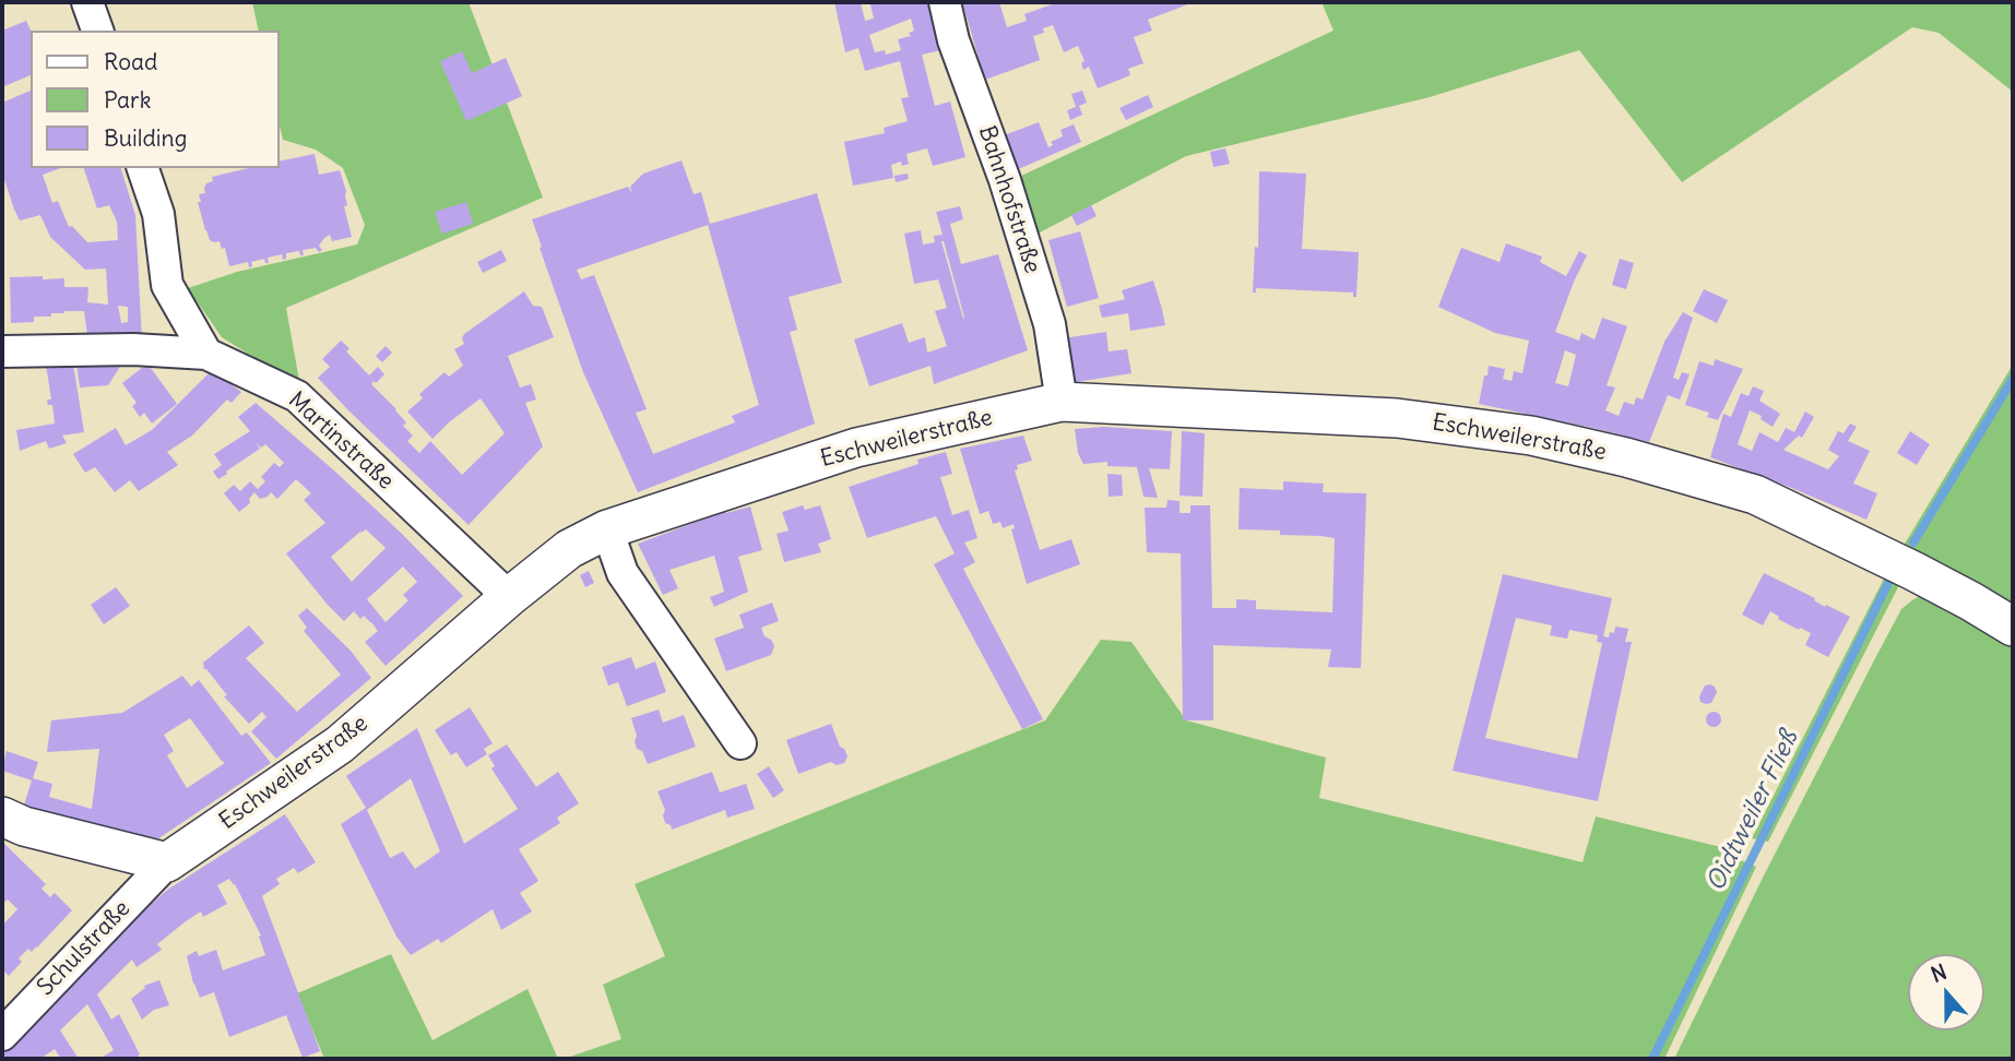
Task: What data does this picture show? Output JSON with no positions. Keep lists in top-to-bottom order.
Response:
{
  "streets": {
    "street": [
      "Bahnhofstraße",
      "Eschweilerstraße",
      "Martinstraße",
      "Schulstraße"
    ]
  },
  "crossings": [
    ["Bahnhofstraße", "Eschweilerstraße"],
    ["Eschweilerstraße", "Martinstraße"],
    ["Eschweilerstraße", "Schulstraße"]
  ],
  "water": ["Oidtweiler Fließ"],
  "legend": ["Road", "Park", "Building"],
  "north": "top"
}
